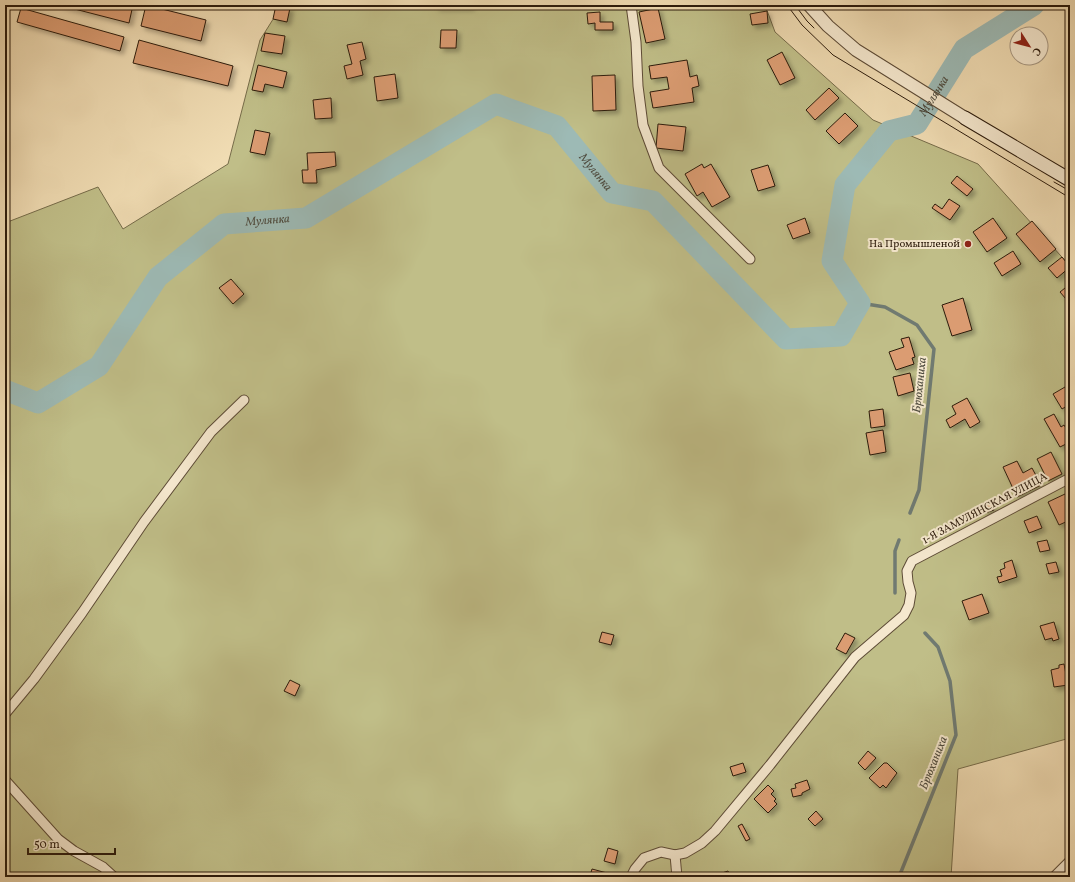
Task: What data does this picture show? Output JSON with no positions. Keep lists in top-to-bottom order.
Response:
{
  "streets": {
    "street": ["1-Я ЗАМУЛЯНСКАЯ УЛИЦА"]
  },
  "water": ["Мулянка", "Брюханиха"],
  "places": ["На Промышленой"],
  "scale_bar": "50 m",
  "north": "bottom right"
}
